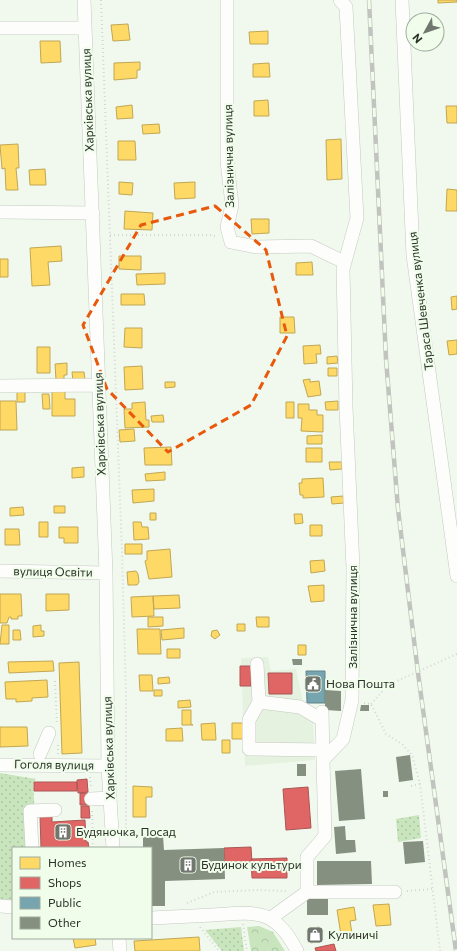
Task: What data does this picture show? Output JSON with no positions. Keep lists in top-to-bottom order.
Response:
{
  "streets": {
    "street": [
      "Харківська вулиця",
      "Залізнична вулиця",
      "Тараса Шевченка вулиця",
      "вулиця Освіти",
      "Гоголя вулиця"
    ]
  },
  "crossings": [
    ["Харківська вулиця", "вулиця Освіти"],
    ["Харківська вулиця", "Гоголя вулиця"]
  ],
  "places": {
    "public building": ["Нова Пошта"],
    "building": ["Будяночка, Посад", "Будинок культури"],
    "shop": ["Кулиничі"]
  },
  "legend": [
    "Homes",
    "Shops",
    "Public",
    "Other"
  ],
  "north": "bottom left"
}
